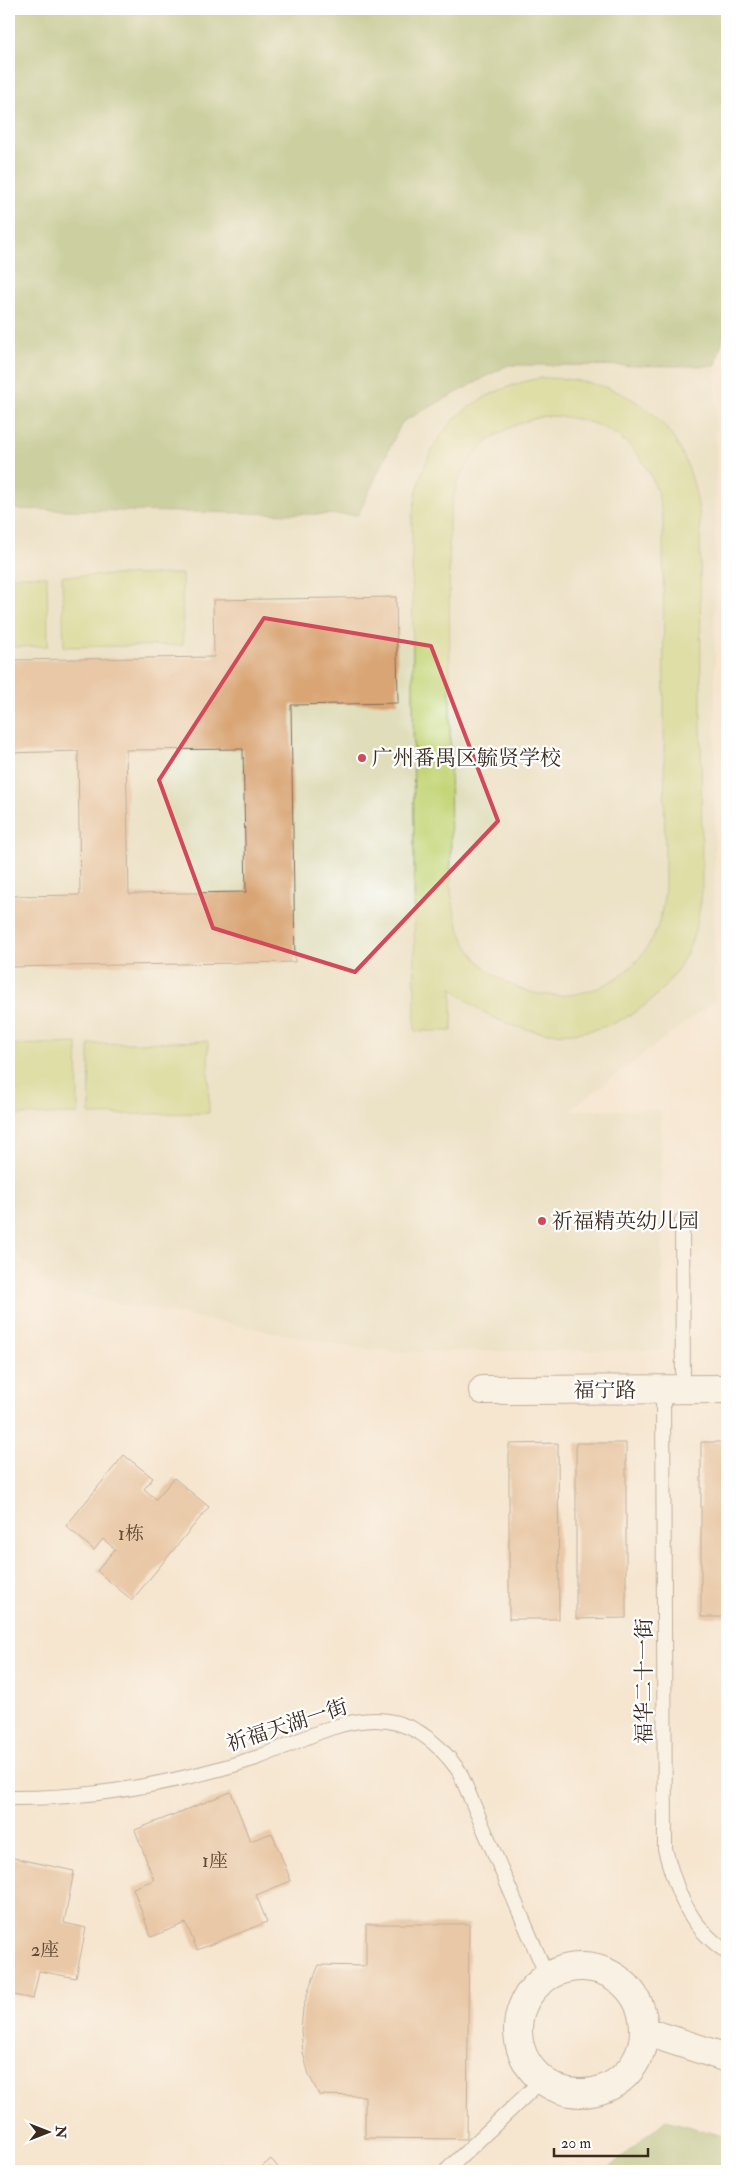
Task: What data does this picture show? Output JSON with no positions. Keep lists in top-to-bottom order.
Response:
{
  "streets": {
    "street": ["福宁路"],
    "lane": ["福华二十一街", "祈福天湖一街"]
  },
  "crossings": [
    ["福宁路", "福华二十一街"]
  ],
  "places": ["广州番禺区毓贤学校", "祈福精英幼儿园"],
  "house_numbers": ["1栋", "1座", "2座"],
  "scale_bar": "20 m",
  "north": "right"
}
